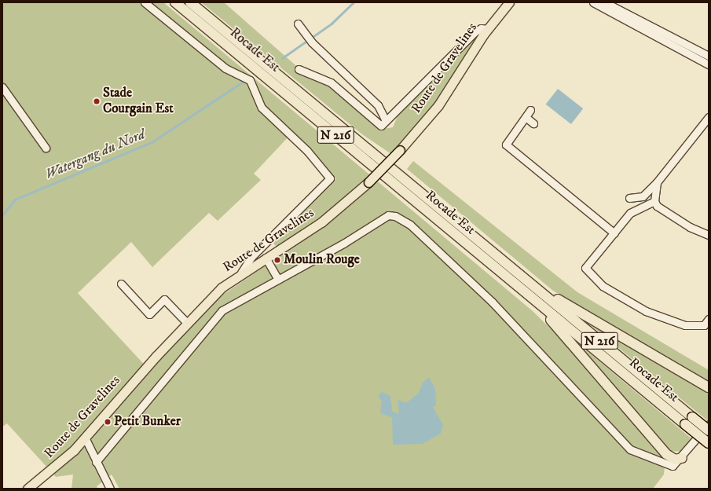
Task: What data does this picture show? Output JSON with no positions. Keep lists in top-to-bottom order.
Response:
{
  "streets": {
    "highway": ["Rocade Est", "N 216"],
    "main road": ["Route de Gravelines"]
  },
  "water": ["Watergang du Nord"],
  "places": ["Stade Courgain Est", "Moulin Rouge", "Petit Bunker"]
}
